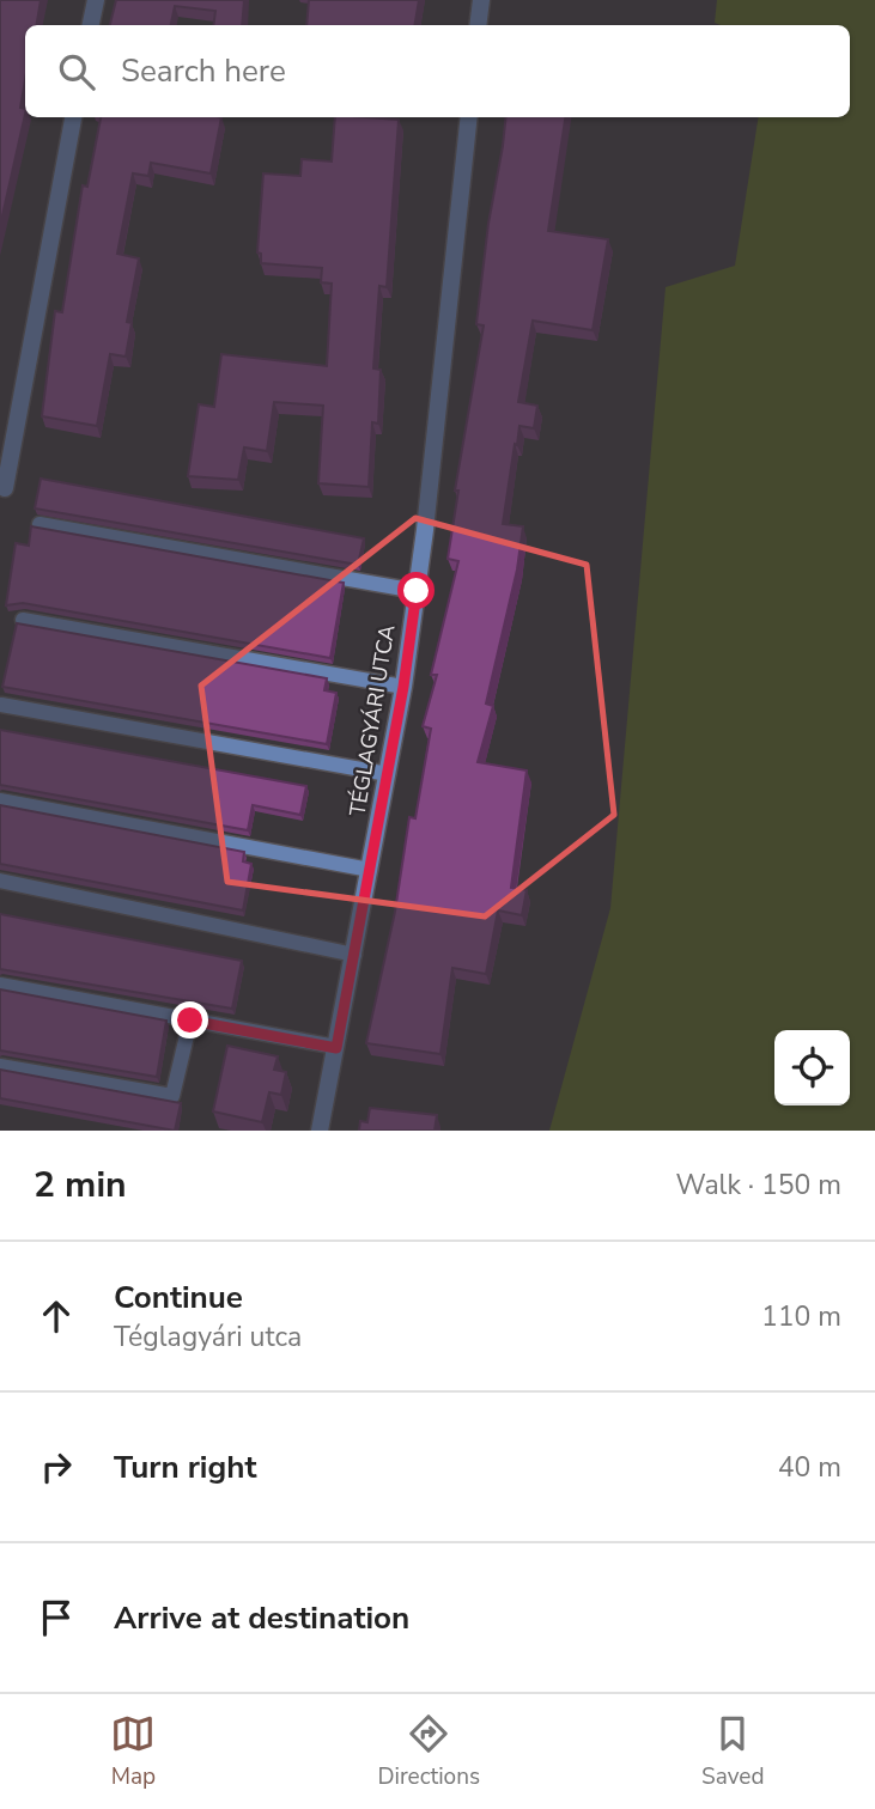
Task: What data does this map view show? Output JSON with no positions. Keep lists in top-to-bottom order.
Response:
{
  "streets": {
    "street": ["TÉGLAGYÁRI UTCA"]
  },
  "page": {
    "search": "Search here",
    "heading": ["2 min", "Walk · 150 m"],
    "list": [
      ["Continue", "Téglagyári utca", "110 m"],
      ["Turn right", "40 m"],
      "Arrive at destination"
    ],
    "nav": ["Map", "Directions", "Saved"]
  }
}
